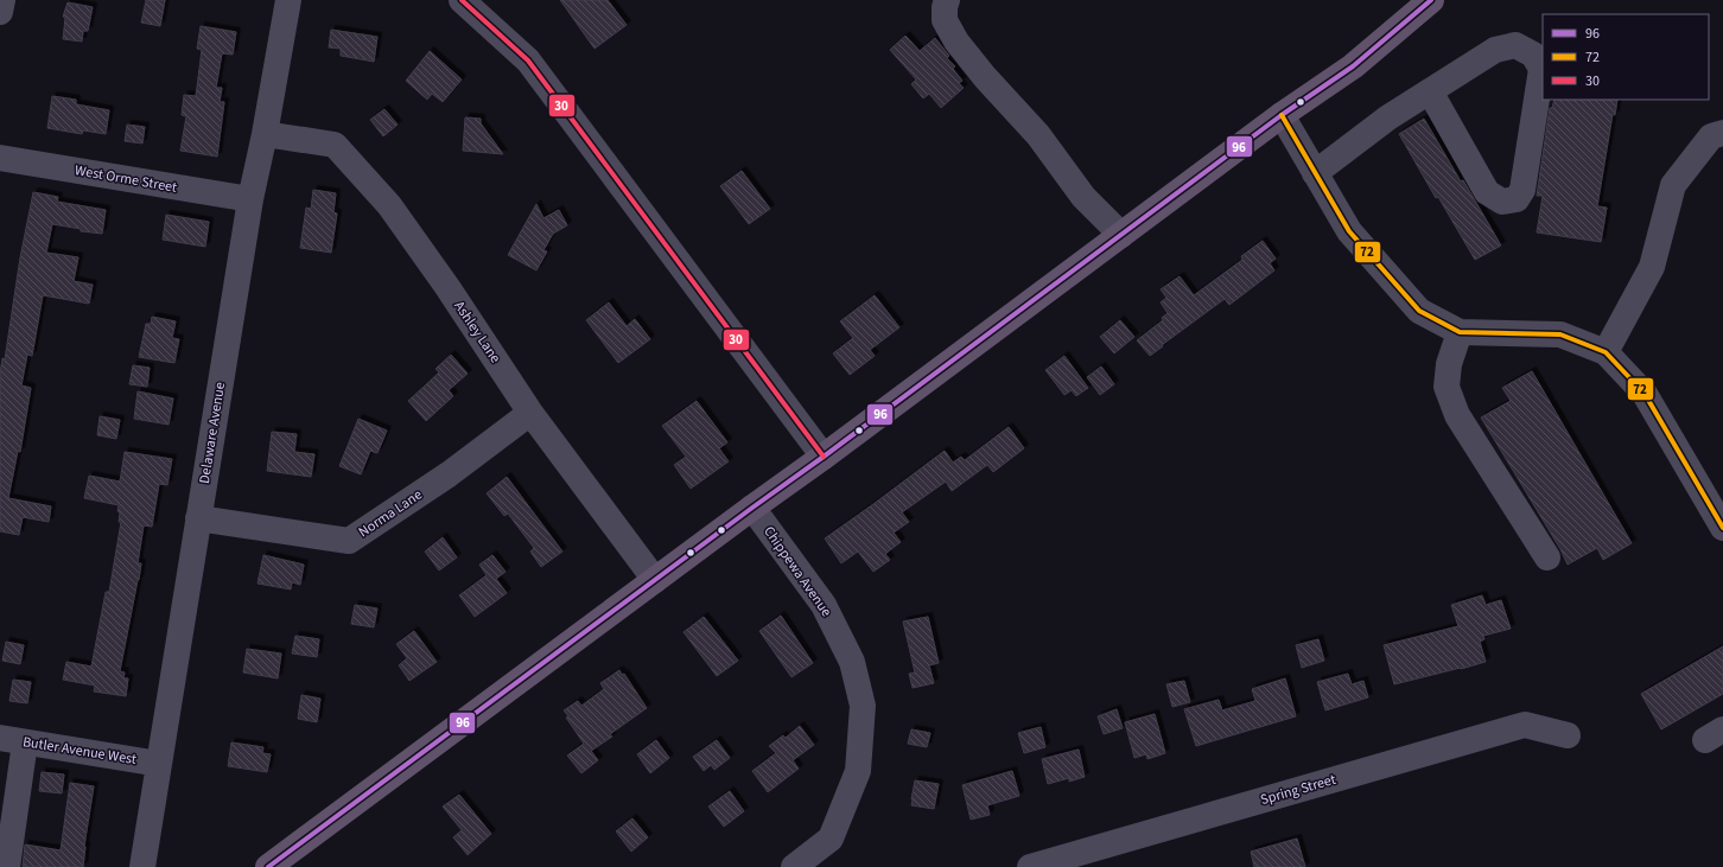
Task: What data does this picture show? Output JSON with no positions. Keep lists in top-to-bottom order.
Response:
{
  "streets": {
    "street": [
      "West Orme Street",
      "Ashley Lane",
      "Delaware Avenue",
      "Norma Lane",
      "Chippewa Avenue",
      "Butler Avenue West",
      "Spring Street"
    ]
  },
  "crossings": [
    ["West Orme Street", "Delaware Avenue"],
    ["Ashley Lane", "Delaware Avenue"],
    ["Ashley Lane", "Norma Lane"],
    ["Delaware Avenue", "Norma Lane"],
    ["Delaware Avenue", "Butler Avenue West"]
  ],
  "lines": ["transit line 96", "transit line 30", "transit line 72"],
  "legend": ["96", "72", "30"]
}
